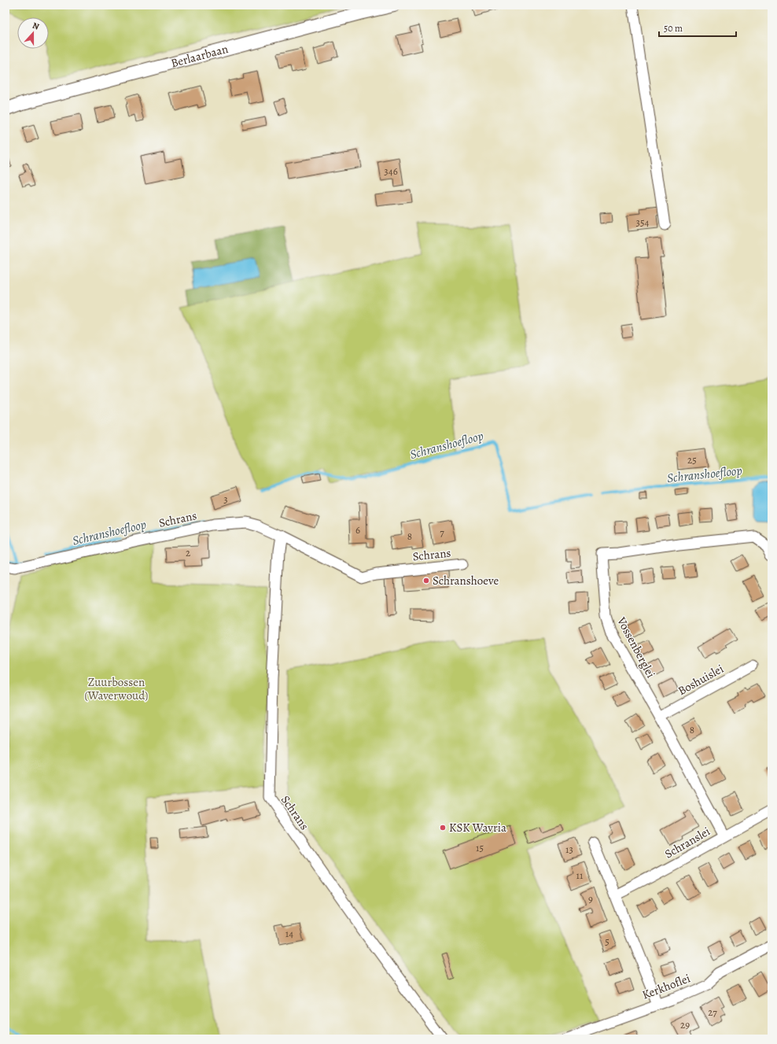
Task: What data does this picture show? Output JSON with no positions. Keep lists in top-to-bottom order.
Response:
{
  "streets": {
    "street": [
      "Berlaarbaan",
      "Schrans",
      "Vossenberglei",
      "Boshuislei",
      "Schranslei",
      "Kerkhoflei"
    ]
  },
  "crossings": [
    ["Vossenberglei", "Boshuislei"],
    ["Vossenberglei", "Schranslei"]
  ],
  "water": ["Schranshoefloop"],
  "parks": ["Zuurbossen (Waverwoud)"],
  "places": ["Schranshoeve", "KSK Wavria"],
  "house_numbers": [
    "346",
    "354",
    "25",
    "3",
    "6",
    "7",
    "8",
    "2",
    "8",
    "15",
    "13",
    "11",
    "9",
    "14",
    "5",
    "27",
    "29"
  ],
  "scale_bar": "50 m",
  "north": "top"
}
